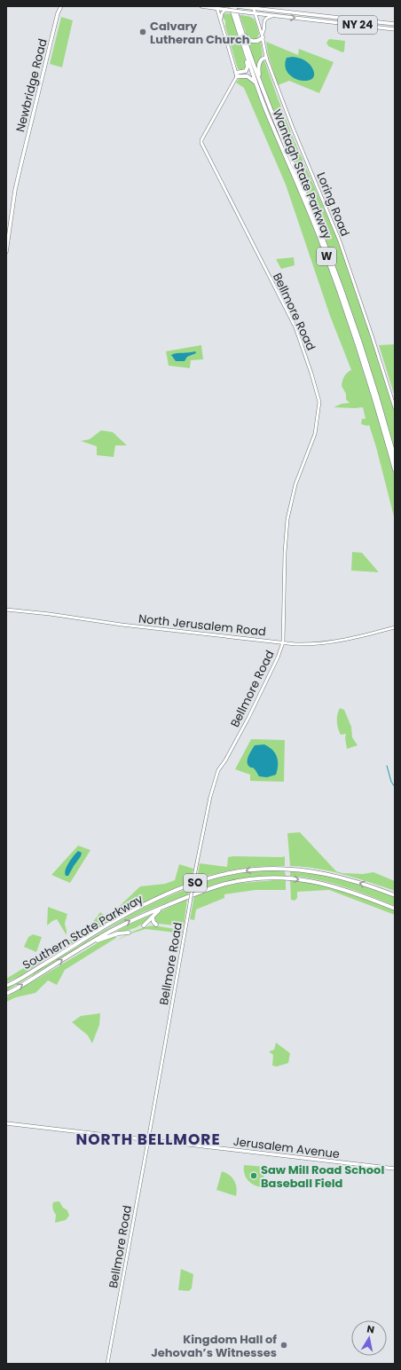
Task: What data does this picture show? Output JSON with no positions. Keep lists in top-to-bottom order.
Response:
{
  "streets": {
    "highway": [
      "Wantagh State Parkway",
      "W",
      "SO",
      "Southern State Parkway"
    ],
    "main road": [
      "NY 24",
      "Newbridge Road",
      "Loring Road",
      "Bellmore Road",
      "North Jerusalem Road",
      "Jerusalem Avenue"
    ]
  },
  "crossings": [
    ["NY 24", "Wantagh State Parkway"],
    ["NY 24", "Loring Road"],
    ["Bellmore Road", "North Jerusalem Road"],
    ["Bellmore Road", "Jerusalem Avenue"]
  ],
  "districts": ["NORTH BELLMORE"],
  "places": ["Calvary Lutheran Church", "Saw Mill Road School Baseball Field", "Kingdom Hall of Jehovah’s Witnesses"],
  "north": "top"
}
